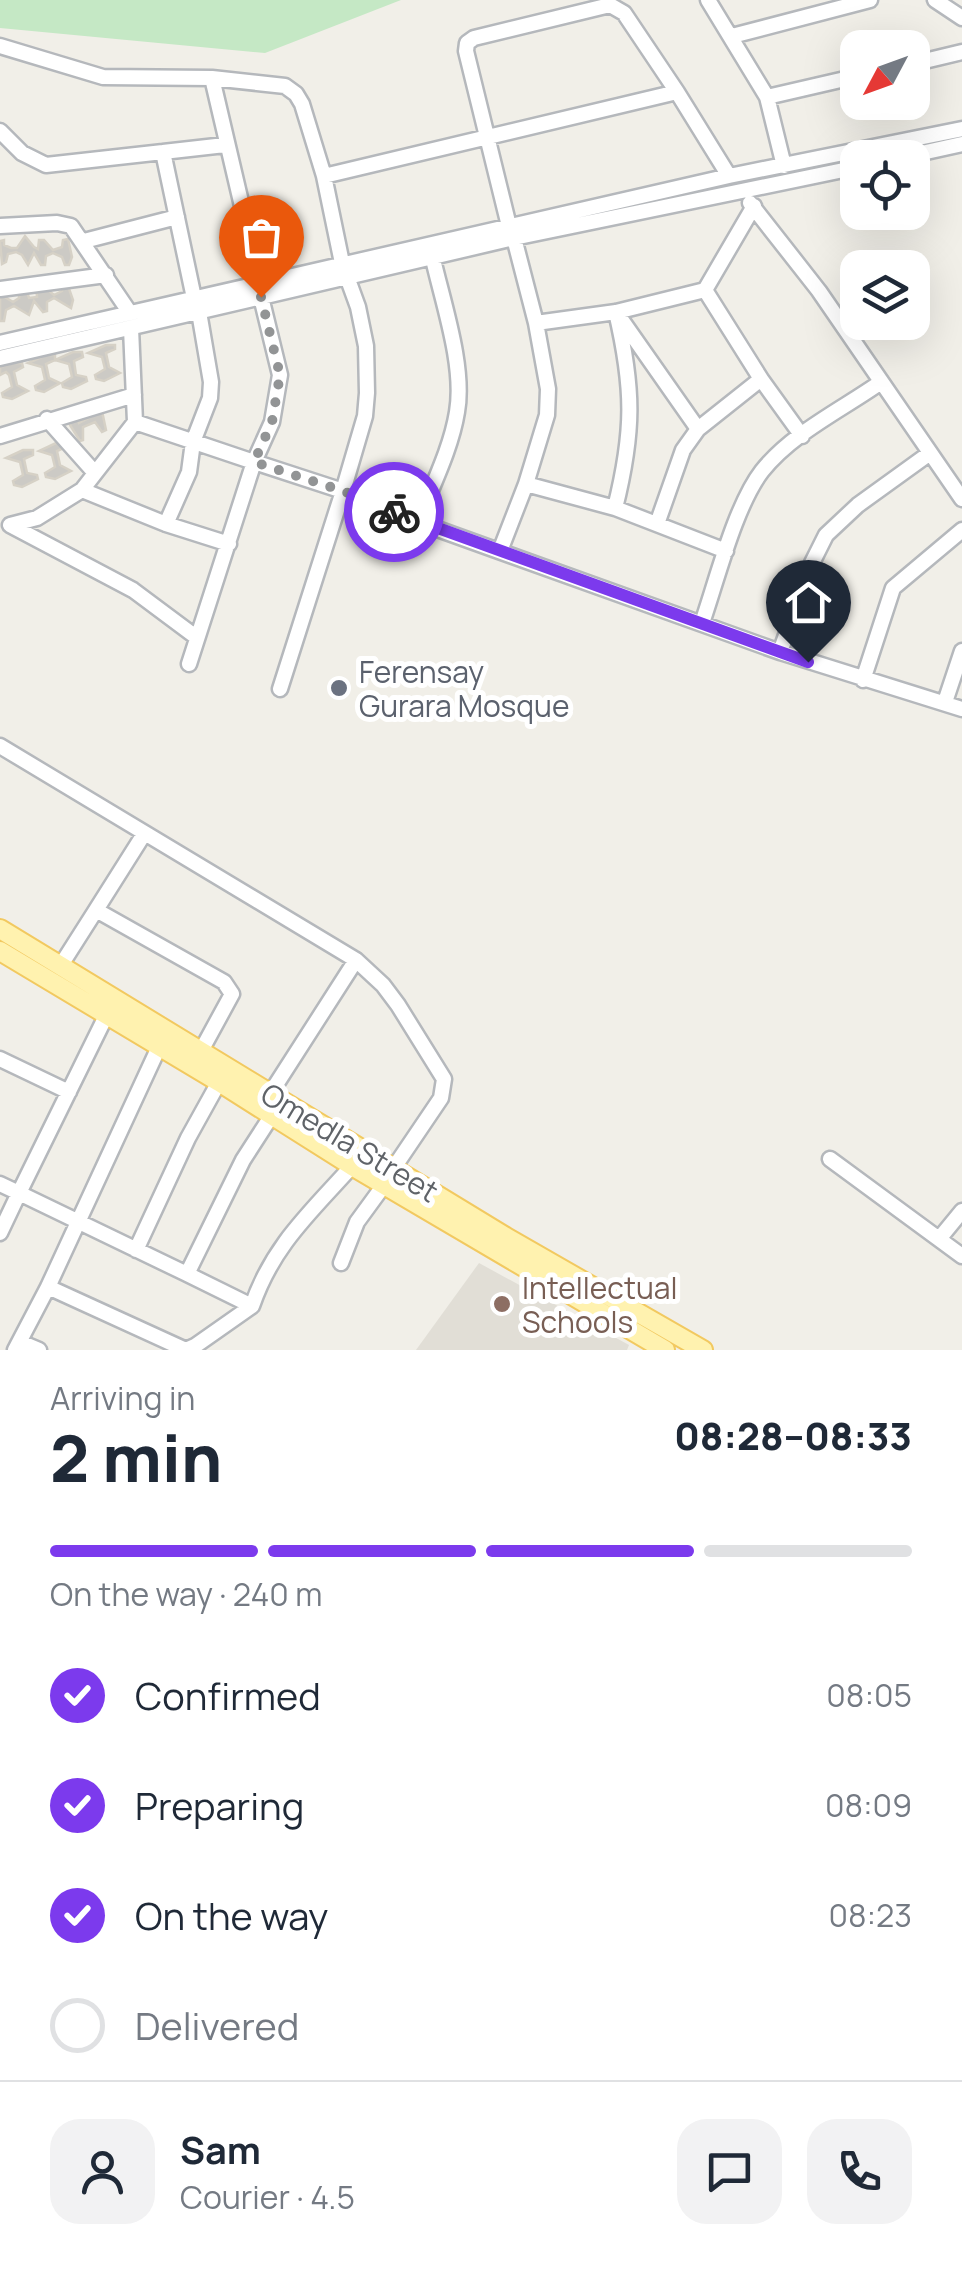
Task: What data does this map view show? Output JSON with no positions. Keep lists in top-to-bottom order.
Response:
{
  "streets": {
    "main road": ["Omedla Street"]
  },
  "places": ["Ferensay Gurara Mosque", "Intellectual Schools"],
  "north": "bottom left",
  "page": {
    "heading": ["2 min", "Arriving in", "08:28–08:33"],
    "panel": ["Sam", "Courier · 4.5"],
    "bar": "On the way · 240 m",
    "list": [
      ["Confirmed", "08:05"],
      ["Preparing", "08:09"],
      ["On the way", "08:23"],
      "Delivered"
    ]
  }
}
